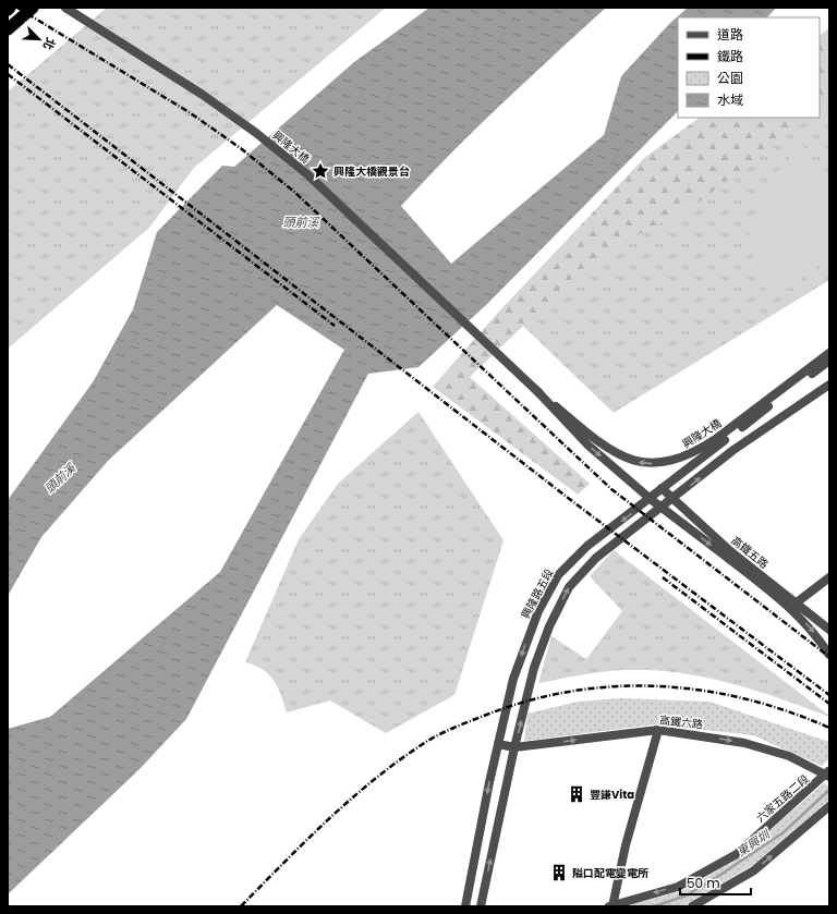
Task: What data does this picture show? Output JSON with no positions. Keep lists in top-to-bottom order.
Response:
{
  "streets": {
    "street": [
      "興隆大橋",
      "高鐵五路",
      "興隆路五段",
      "高鐵六路",
      "六家五路二段"
    ]
  },
  "crossings": [
    ["高鐵五路", "興隆路五段"],
    ["興隆路五段", "高鐵六路"],
    ["高鐵六路", "六家五路二段"]
  ],
  "one_way": ["高鐵六路"],
  "water": ["頭前溪", "東興圳"],
  "places": {
    "place": ["興隆大橋觀景台"],
    "building": ["豐謙Vita", "隘口配電變電所"]
  },
  "legend": [
    "道路",
    "鐵路",
    "公園",
    "水域"
  ],
  "scale_bar": "50 m",
  "north": "bottom right"
}
